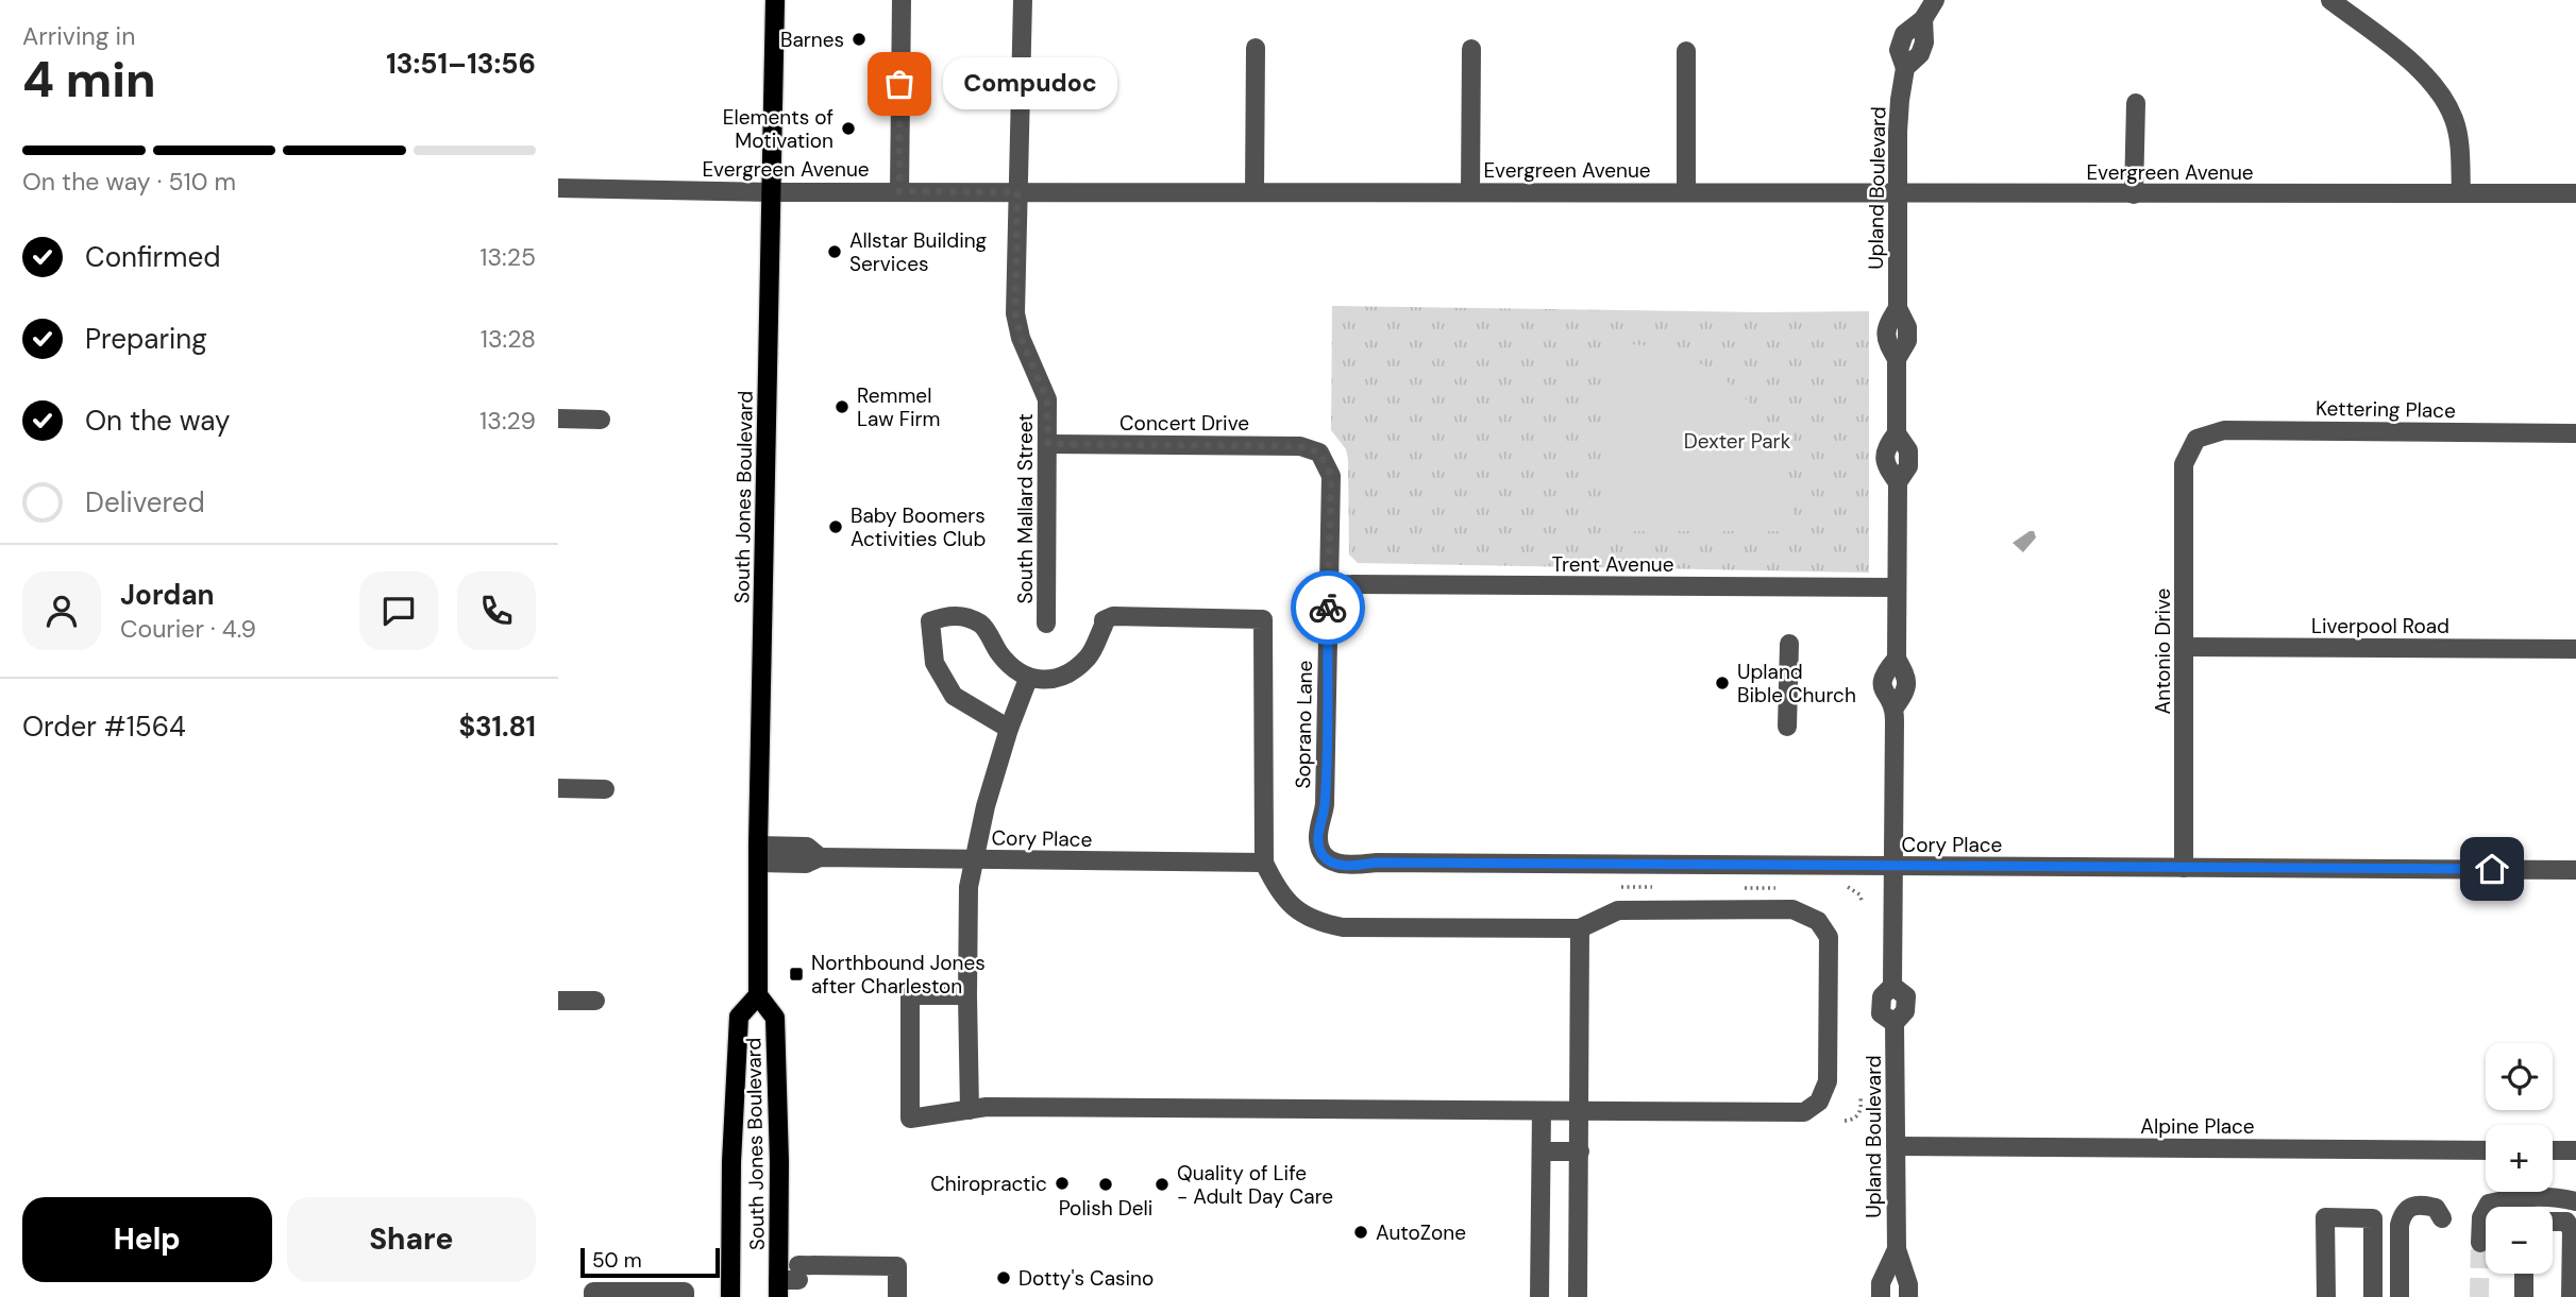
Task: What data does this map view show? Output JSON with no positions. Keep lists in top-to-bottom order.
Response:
{
  "streets": {
    "main road": ["South Jones Boulevard"],
    "street": [
      "Evergreen Avenue",
      "Upland Boulevard",
      "Kettering Place",
      "Concert Drive",
      "South Mallard Street",
      "Trent Avenue",
      "Liverpool Road",
      "Antonio Drive",
      "Soprano Lane",
      "Cory Place",
      "Alpine Place"
    ]
  },
  "crossings": [
    ["Evergreen Avenue", "Upland Boulevard"],
    ["Evergreen Avenue", "South Jones Boulevard"],
    ["Evergreen Avenue", "South Mallard Street"],
    ["Upland Boulevard", "Trent Avenue"],
    ["Upland Boulevard", "Cory Place"],
    ["Upland Boulevard", "Alpine Place"],
    ["Kettering Place", "Antonio Drive"],
    ["Concert Drive", "South Mallard Street"],
    ["Concert Drive", "Soprano Lane"],
    ["South Jones Boulevard", "Cory Place"],
    ["Trent Avenue", "Soprano Lane"],
    ["Liverpool Road", "Antonio Drive"],
    ["Antonio Drive", "Cory Place"],
    ["Soprano Lane", "Cory Place"]
  ],
  "parks": ["Dexter Park"],
  "places": {
    "other": [
      "Barnes",
      "Compudoc",
      "Elements of Motivation",
      "Allstar Building Services",
      "Remmel Law Firm",
      "Baby Boomers Activities Club",
      "Upland Bible Church",
      "Chiropractic",
      "Polish Deli",
      "Quality of Life - Adult Day Care",
      "AutoZone",
      "Dotty's Casino"
    ],
    "transit": ["Northbound Jones after Charleston"]
  },
  "scale_bar": "50 m",
  "page": {
    "heading": ["4 min", "Arriving in", "13:51–13:56"],
    "panel": [
      "Jordan",
      "Courier · 4.9",
      "Order #1564",
      "$31.81"
    ],
    "bubble": "Compudoc",
    "bar": "On the way · 510 m",
    "list": [
      ["Confirmed", "13:25"],
      ["Preparing", "13:28"],
      ["On the way", "13:29"],
      "Delivered"
    ],
    "map_buttons": ["+", "−"],
    "buttons": ["Help", "Share"],
    "scale": "50 m"
  }
}
